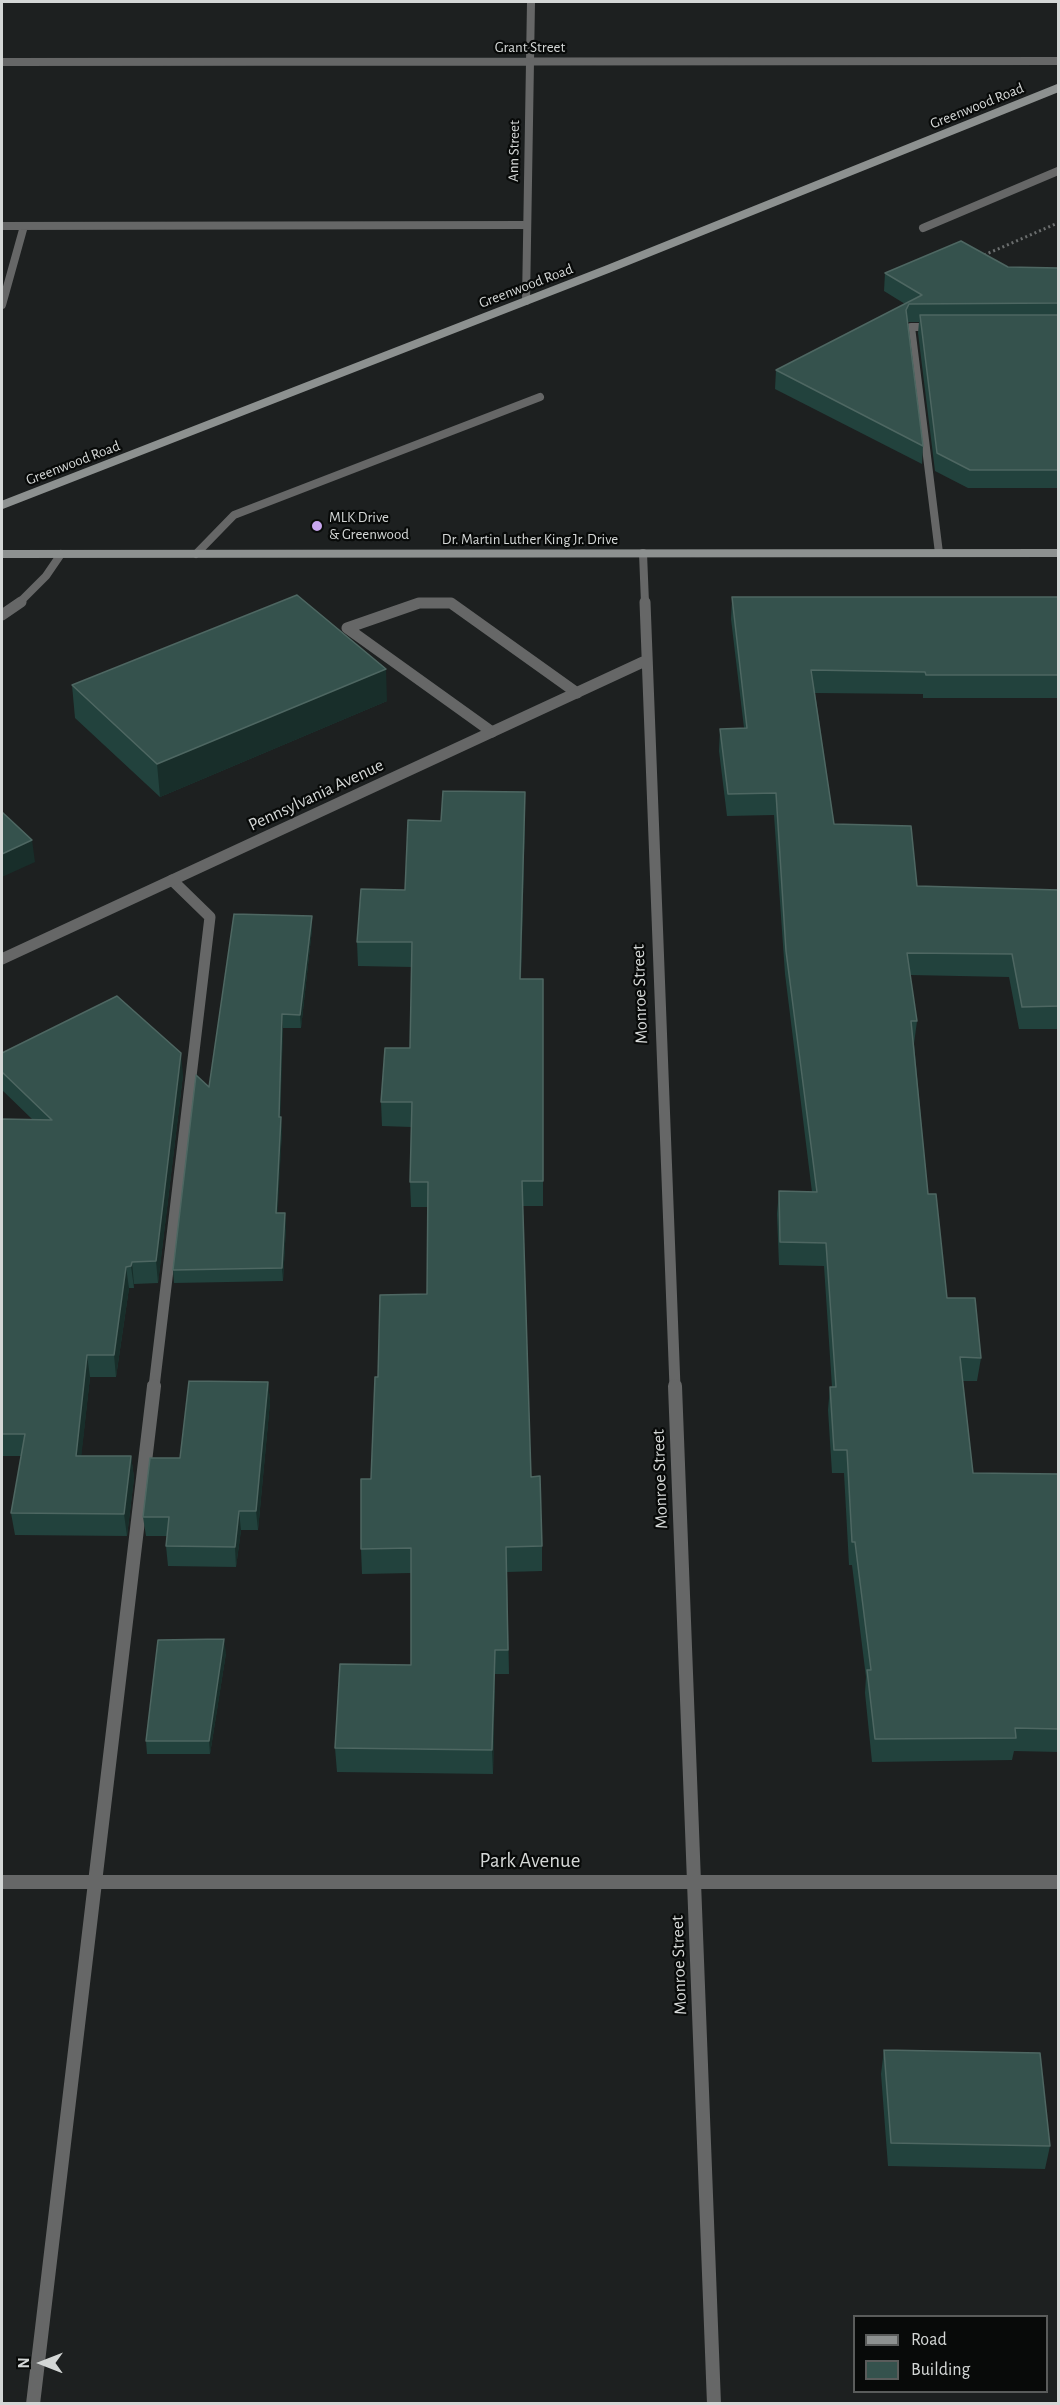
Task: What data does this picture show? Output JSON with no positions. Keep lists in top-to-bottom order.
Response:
{
  "streets": {
    "street": [
      "Grant Street",
      "Greenwood Road",
      "Ann Street",
      "Dr. Martin Luther King Jr. Drive",
      "Pennsylvania Avenue",
      "Monroe Street",
      "Park Avenue"
    ]
  },
  "crossings": [
    ["Grant Street", "Ann Street"],
    ["Greenwood Road", "Ann Street"],
    ["Dr. Martin Luther King Jr. Drive", "Monroe Street"],
    ["Pennsylvania Avenue", "Monroe Street"],
    ["Monroe Street", "Park Avenue"]
  ],
  "places": ["MLK Drive & Greenwood"],
  "legend": ["Road", "Building"],
  "north": "left"
}
